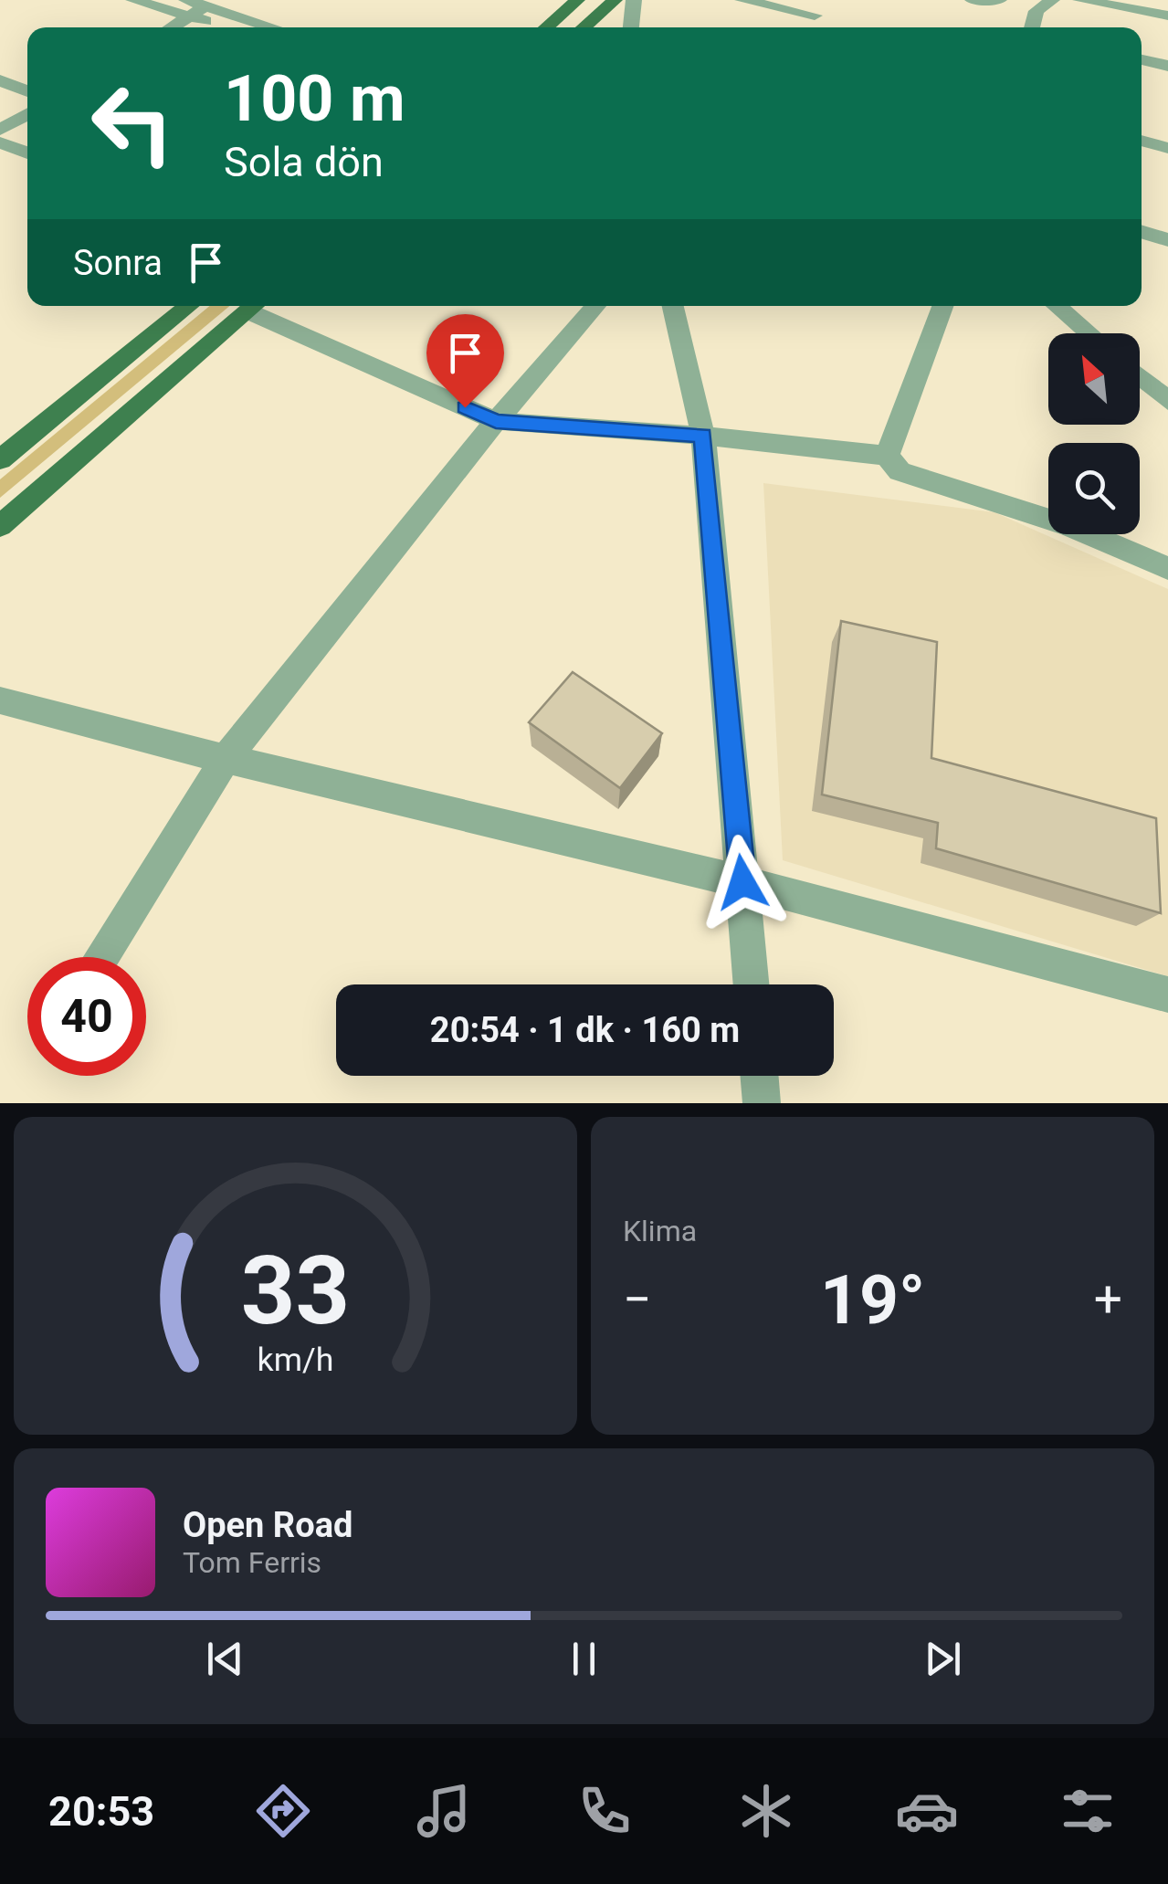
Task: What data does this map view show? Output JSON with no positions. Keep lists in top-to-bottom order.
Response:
{
  "north": "top left",
  "page": {
    "turn": ["100 m", "Sola dön"],
    "then": "Sonra",
    "limit": "40",
    "trip": "20:54 · 1 dk · 160 m",
    "tile": "Klima",
    "heat": ["−", "19°", "+"],
    "song": ["Open Road", "Tom Ferris"],
    "tabs": "20:53",
    "gauge": ["33", "km/h"]
  }
}
